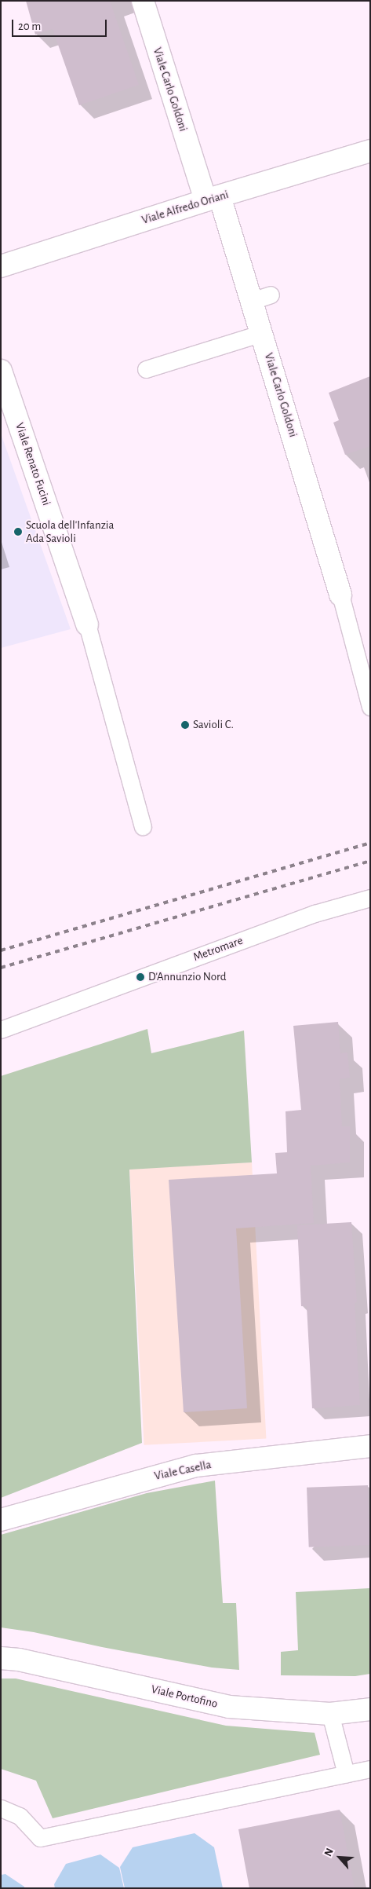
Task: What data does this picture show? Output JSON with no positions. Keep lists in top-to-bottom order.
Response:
{
  "streets": {
    "street": [
      "Viale Carlo Goldoni",
      "Viale Alfredo Oriani",
      "Viale Renato Fucini",
      "Viale Casella",
      "Viale Portofino"
    ],
    "lane": ["Metromare"]
  },
  "crossings": [
    ["Viale Carlo Goldoni", "Viale Alfredo Oriani"]
  ],
  "places": ["Scuola dell'Infanzia Ada Savioli", "Savioli C.", "D'Annunzio Nord"],
  "scale_bar": "20 m",
  "north": "top left"
}
